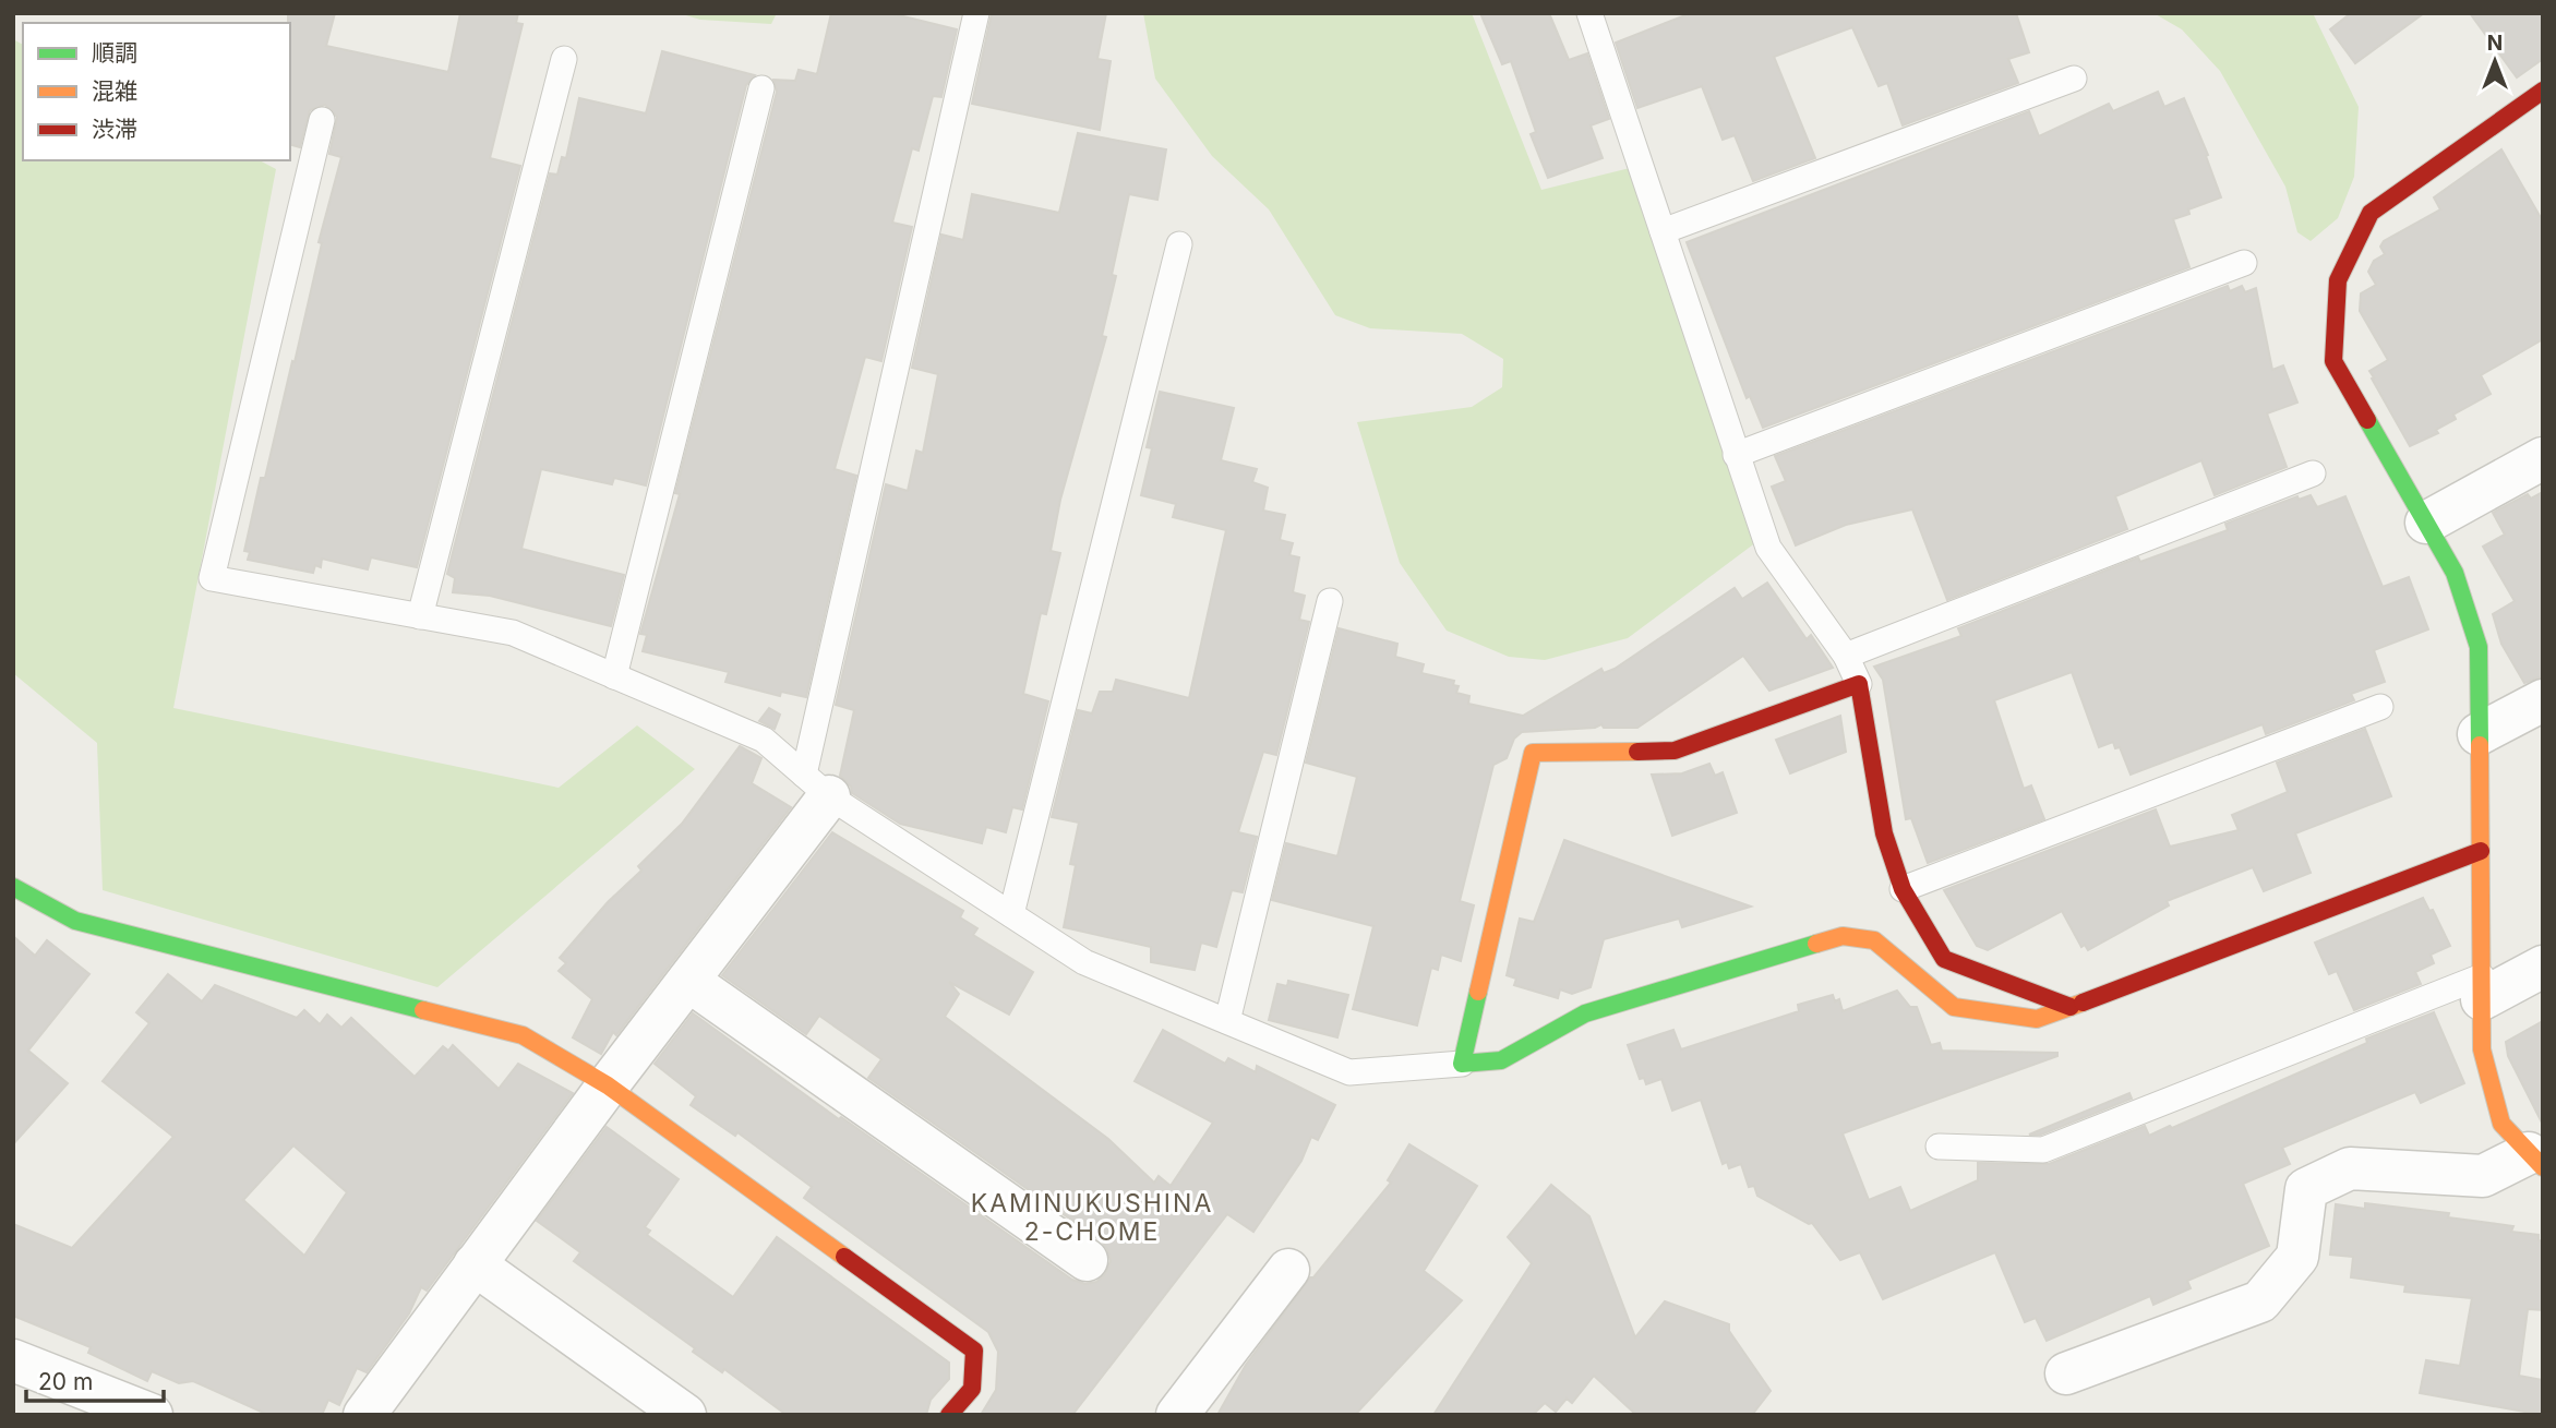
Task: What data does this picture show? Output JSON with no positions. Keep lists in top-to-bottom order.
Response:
{
  "districts": ["KAMINUKUSHINA 2-CHOME"],
  "legend": ["順調", "混雑", "渋滞"],
  "scale_bar": "20 m",
  "north": "top"
}
